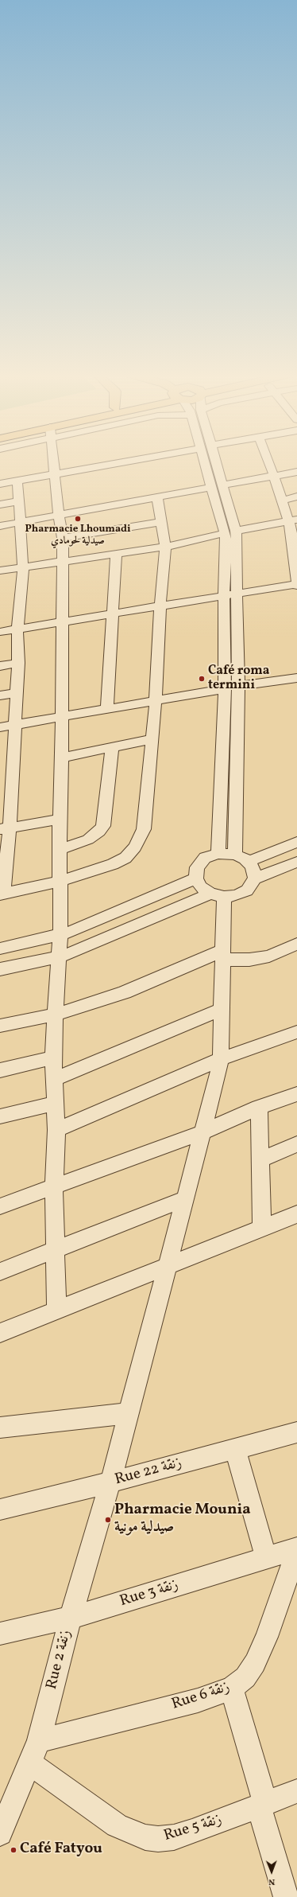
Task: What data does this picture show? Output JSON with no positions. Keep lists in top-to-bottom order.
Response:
{
  "streets": {
    "street": [
      "Rue 22 زنقة",
      "Rue 3 زنقة",
      "Rue 2 زنقة",
      "Rue 6 زنقة",
      "Rue 5 زنقة"
    ]
  },
  "crossings": [
    ["Rue 22 زنقة", "Rue 2 زنقة"],
    ["Rue 3 زنقة", "Rue 2 زنقة"],
    ["Rue 3 زنقة", "Rue 6 زنقة"],
    ["Rue 2 زنقة", "Rue 6 زنقة"],
    ["Rue 2 زنقة", "Rue 5 زنقة"]
  ],
  "places": [
    "Pharmacie Lhoumadi صيدلية لحومادي",
    "Café roma termini",
    "Pharmacie Mounia صيدلية مونية",
    "Café Fatyou"
  ],
  "north": "bottom"
}
